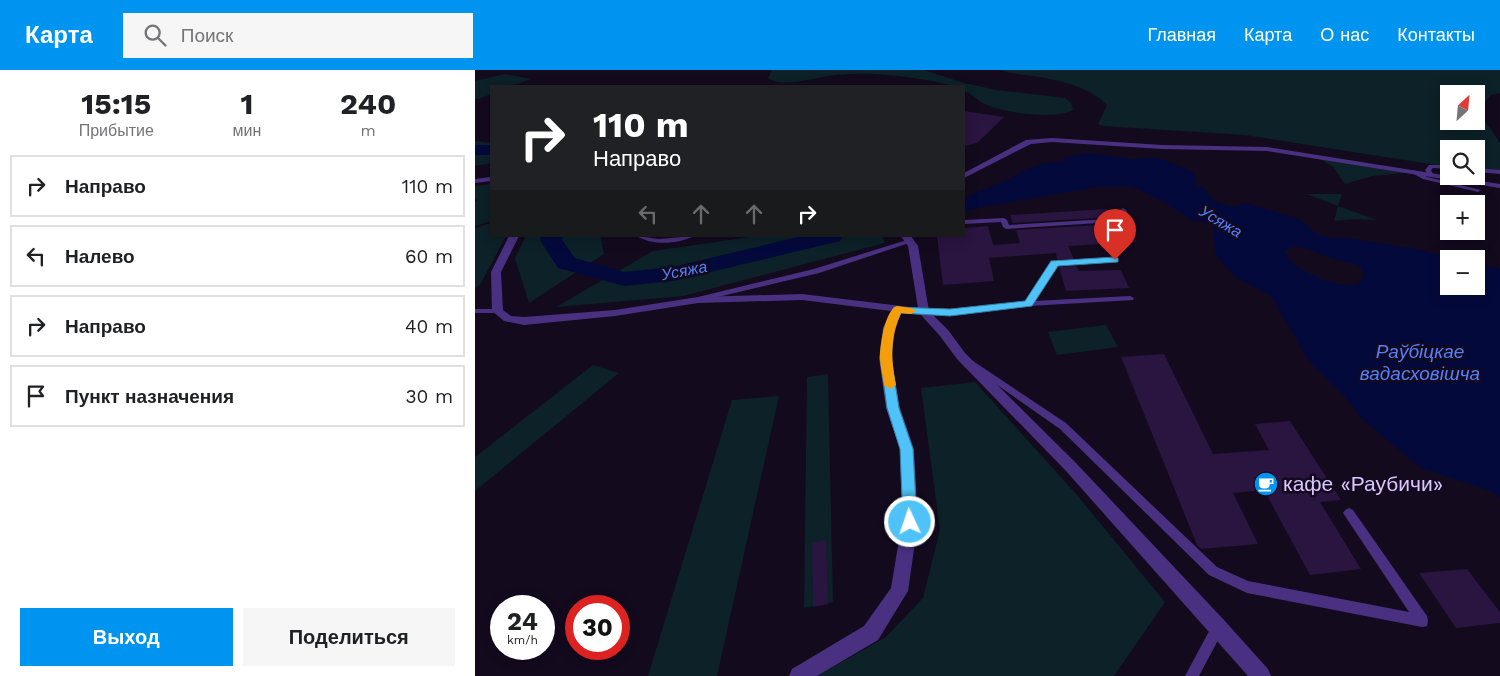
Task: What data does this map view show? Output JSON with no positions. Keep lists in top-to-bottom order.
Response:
{
  "water": ["Усяжа", "Раўбіцкае вадасховішча"],
  "places": {
    "cafe": ["кафе «Раубичи»"]
  },
  "north": "top right",
  "page": {
    "header": "Карта",
    "search": "Поиск",
    "nav": [
      "Главная",
      "Карта",
      "О нас",
      "Контакты"
    ],
    "eta": [
      "15:15",
      "Прибытие",
      "1",
      "мин",
      "240",
      "m"
    ],
    "map_buttons": ["+", "−"],
    "turn": ["110 m", "Направо"],
    "list": [
      {
        "name": "Направо",
        "value": "110 m"
      },
      {
        "name": "Налево",
        "value": "60 m"
      },
      {
        "name": "Направо",
        "value": "40 m"
      },
      {
        "name": "Пункт назначения",
        "value": "30 m"
      }
    ],
    "speed": "24 km/h",
    "limit": "30",
    "buttons": ["Выход", "Поделиться"]
  }
}
